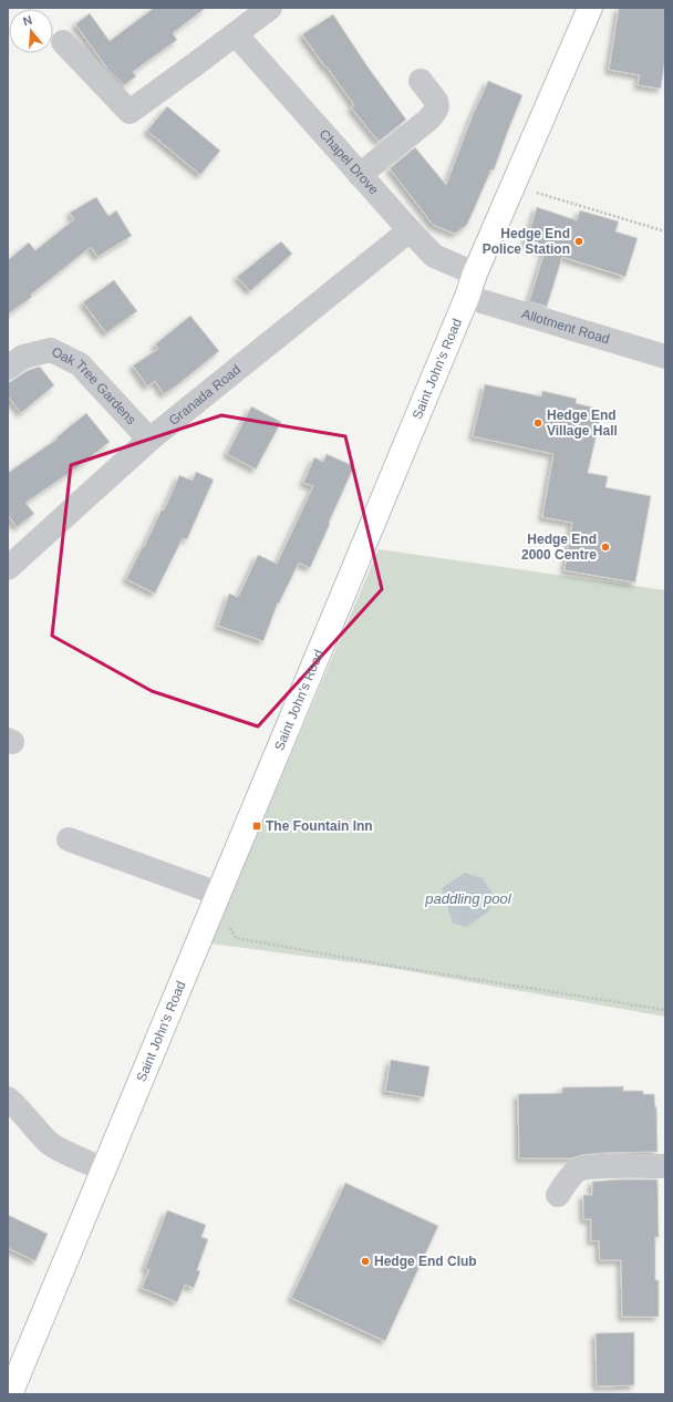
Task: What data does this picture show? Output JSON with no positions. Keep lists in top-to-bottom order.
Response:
{
  "streets": {
    "main road": ["Saint John's Road"],
    "street": [
      "Chapel Drove",
      "Allotment Road",
      "Oak Tree Gardens",
      "Granada Road"
    ]
  },
  "crossings": [
    ["Chapel Drove", "Saint John's Road"],
    ["Chapel Drove", "Granada Road"],
    ["Allotment Road", "Saint John's Road"],
    ["Oak Tree Gardens", "Granada Road"]
  ],
  "water": ["paddling pool"],
  "places": {
    "other": [
      "Hedge End Police Station",
      "Hedge End Village Hall",
      "Hedge End 2000 Centre",
      "Hedge End Club"
    ],
    "transit": ["The Fountain Inn"]
  },
  "north": "top"
}
